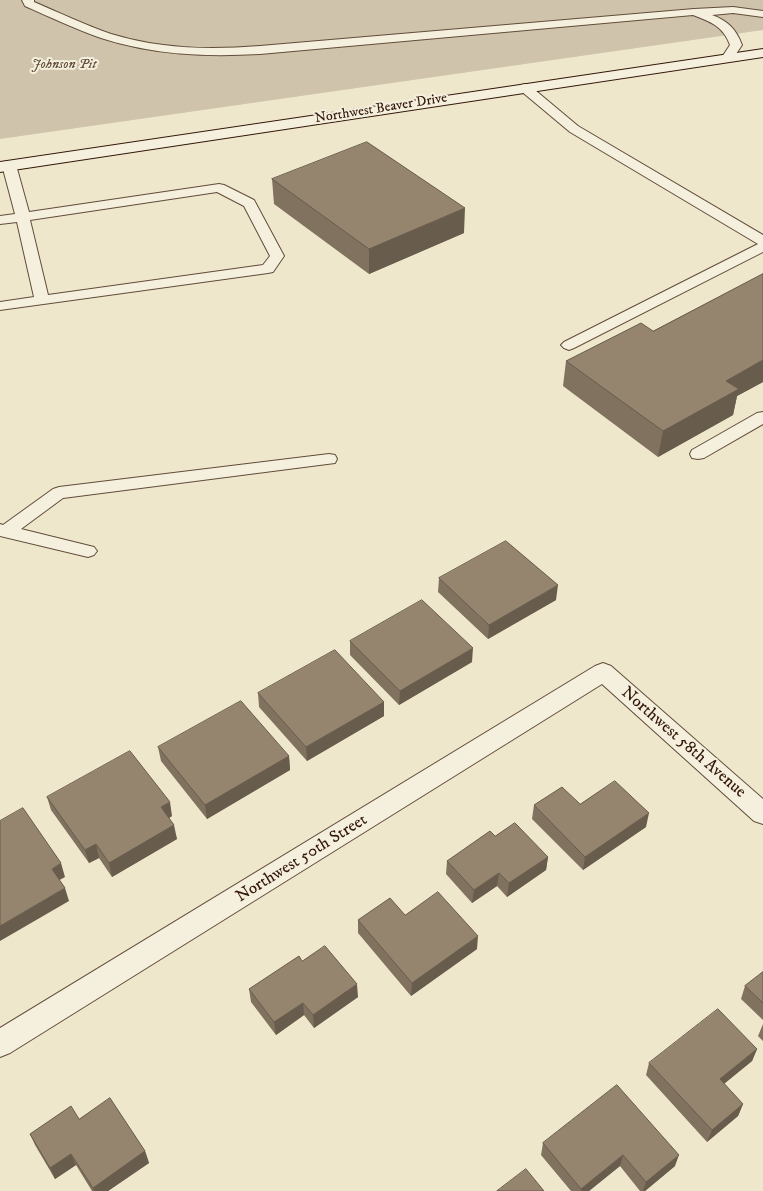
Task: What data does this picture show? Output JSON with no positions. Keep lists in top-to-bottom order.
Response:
{
  "streets": {
    "main road": ["Northwest Beaver Drive", "Northwest 58th Avenue", "Northwest 50th Street"]
  },
  "crossings": [
    ["Northwest 58th Avenue", "Northwest 50th Street"]
  ],
  "parks": ["Johnson Pit"]
}
